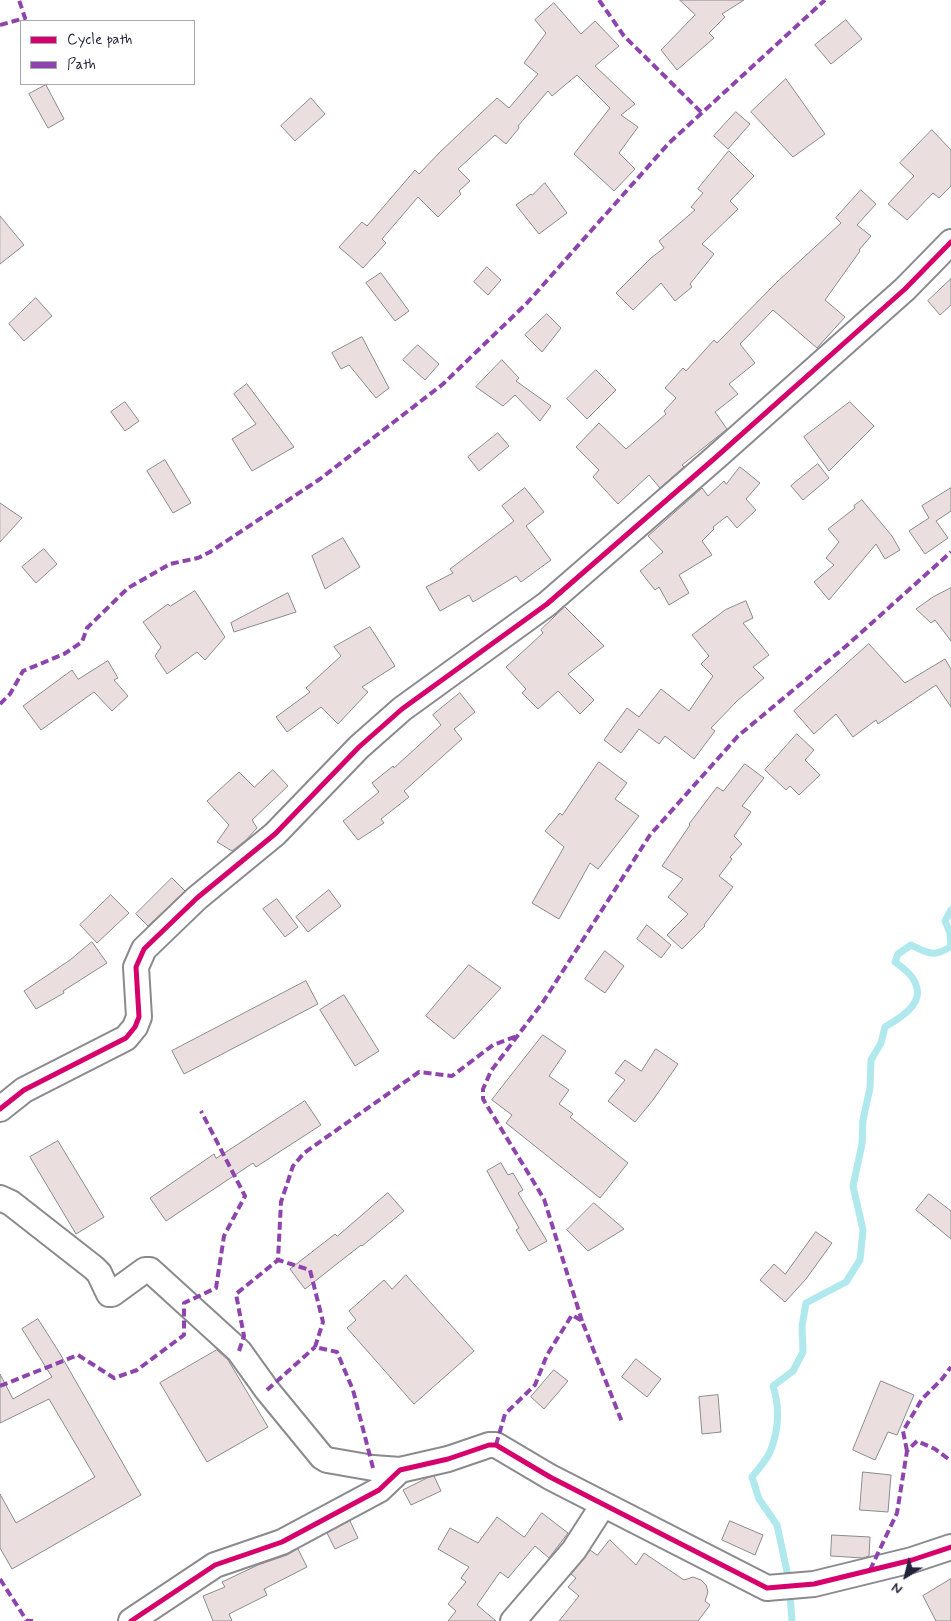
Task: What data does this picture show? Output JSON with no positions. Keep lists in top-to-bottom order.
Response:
{
  "legend": ["Cycle path", "Path"],
  "north": "bottom left"
}
